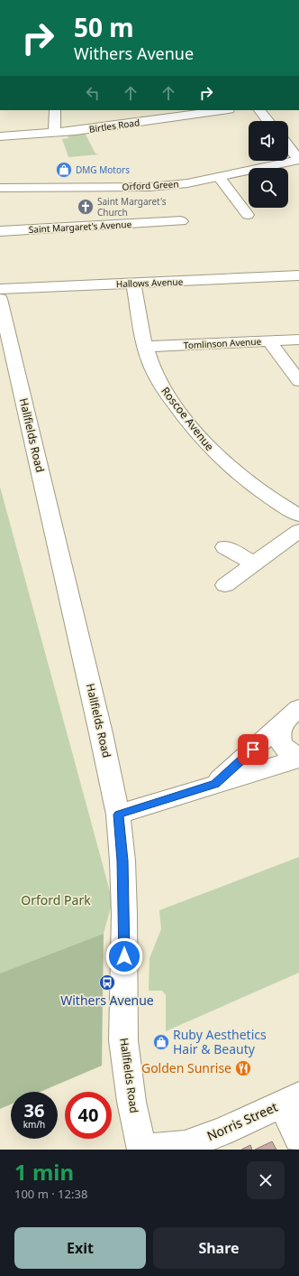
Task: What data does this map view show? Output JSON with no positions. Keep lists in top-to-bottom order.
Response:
{
  "streets": {
    "street": [
      "Birtles Road",
      "Orford Green",
      "Saint Margaret's Avenue",
      "Hallows Avenue",
      "Tomlinson Avenue",
      "Roscoe Avenue",
      "Hallfields Road",
      "Norris Street"
    ]
  },
  "crossings": [
    ["Hallows Avenue", "Roscoe Avenue"],
    ["Tomlinson Avenue", "Roscoe Avenue"],
    ["Hallfields Road", "Norris Street"]
  ],
  "parks": ["Orford Park"],
  "places": {
    "shop": ["DMG Motors", "Ruby Aesthetics Hair & Beauty"],
    "church": ["Saint Margaret's Church"],
    "bus stop": ["Withers Avenue"],
    "restaurant": ["Golden Sunrise"]
  },
  "page": {
    "turn": ["50 m", "Withers Avenue"],
    "speed": "36 km/h",
    "limit": "40",
    "heading": ["1 min", "100 m · 12:38"],
    "buttons": ["Exit", "Share"]
  }
}
